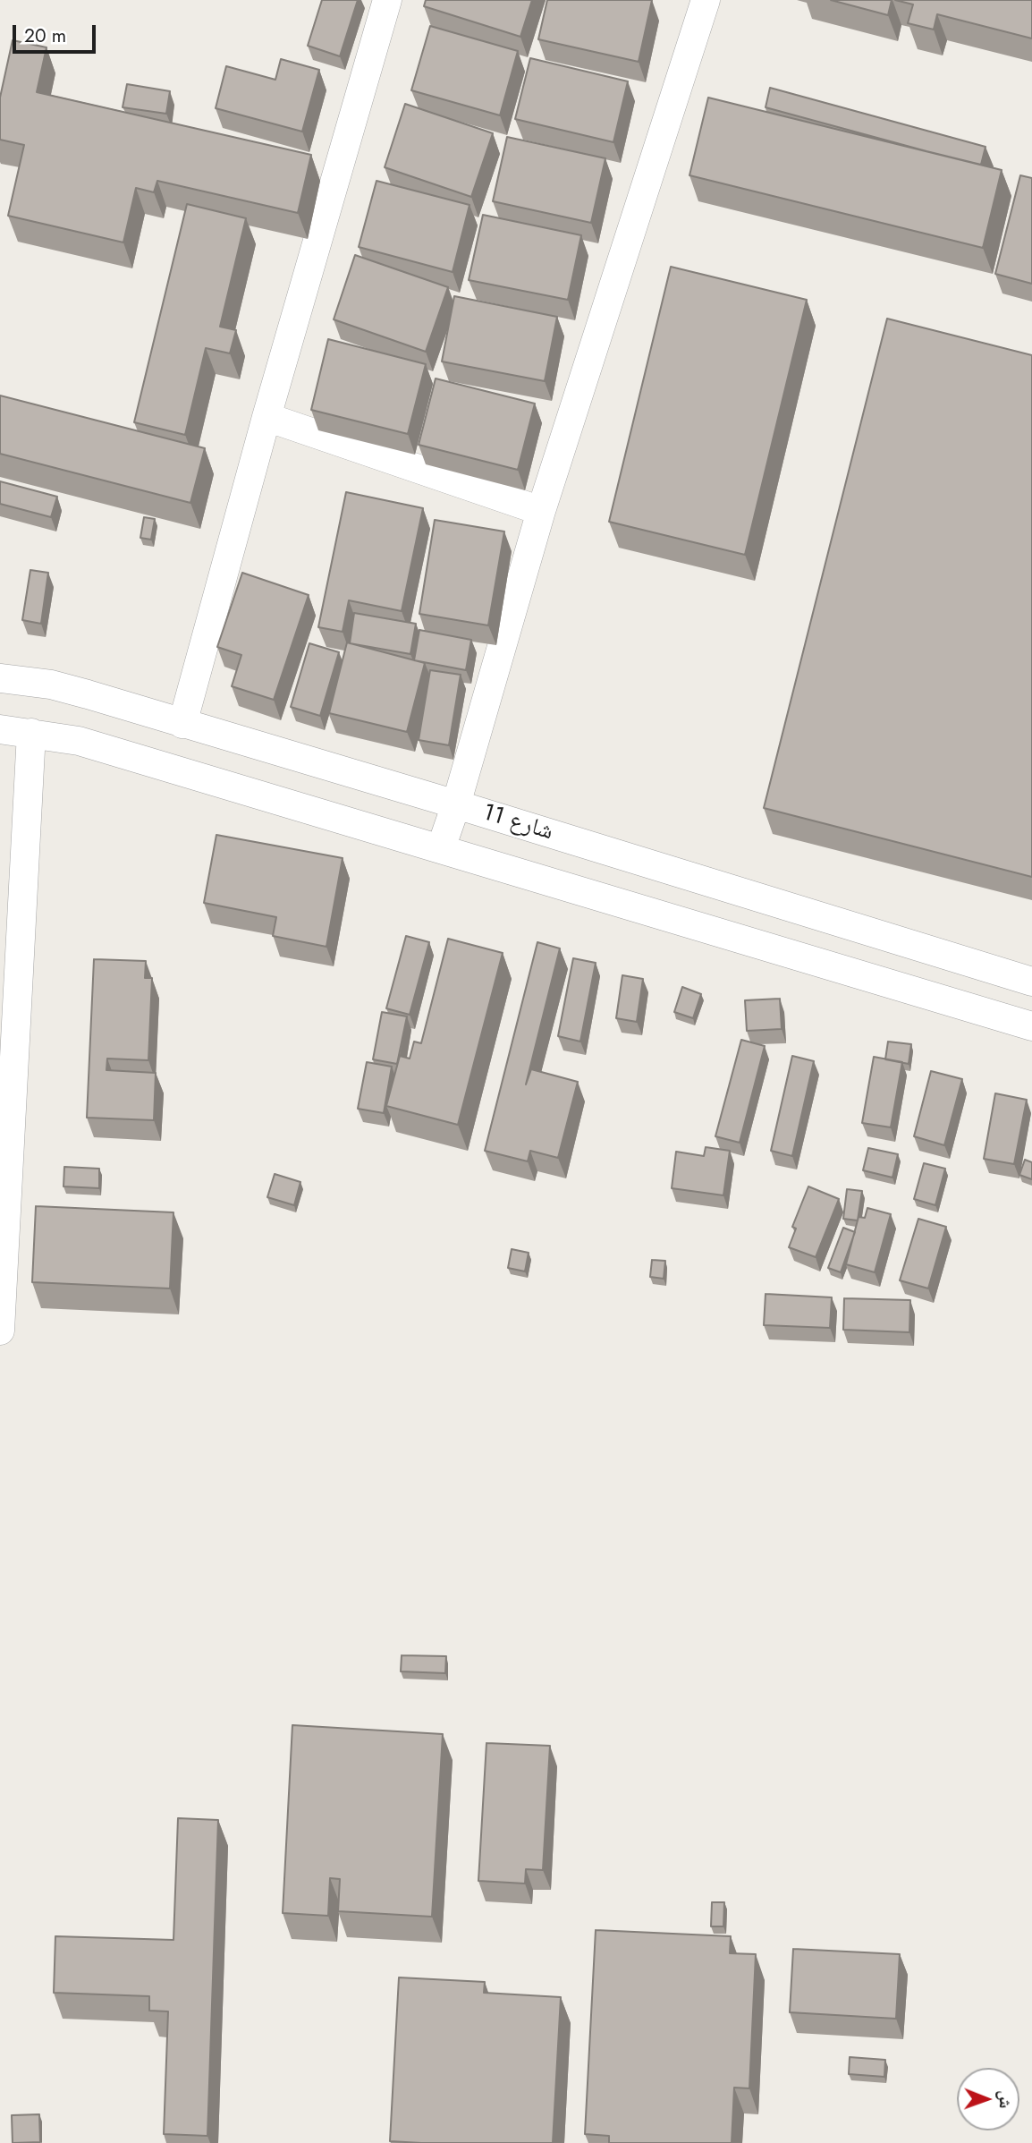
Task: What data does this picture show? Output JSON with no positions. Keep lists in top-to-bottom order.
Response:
{
  "streets": {
    "street": ["شارع 11"]
  },
  "scale_bar": "20 m",
  "north": "right"
}
